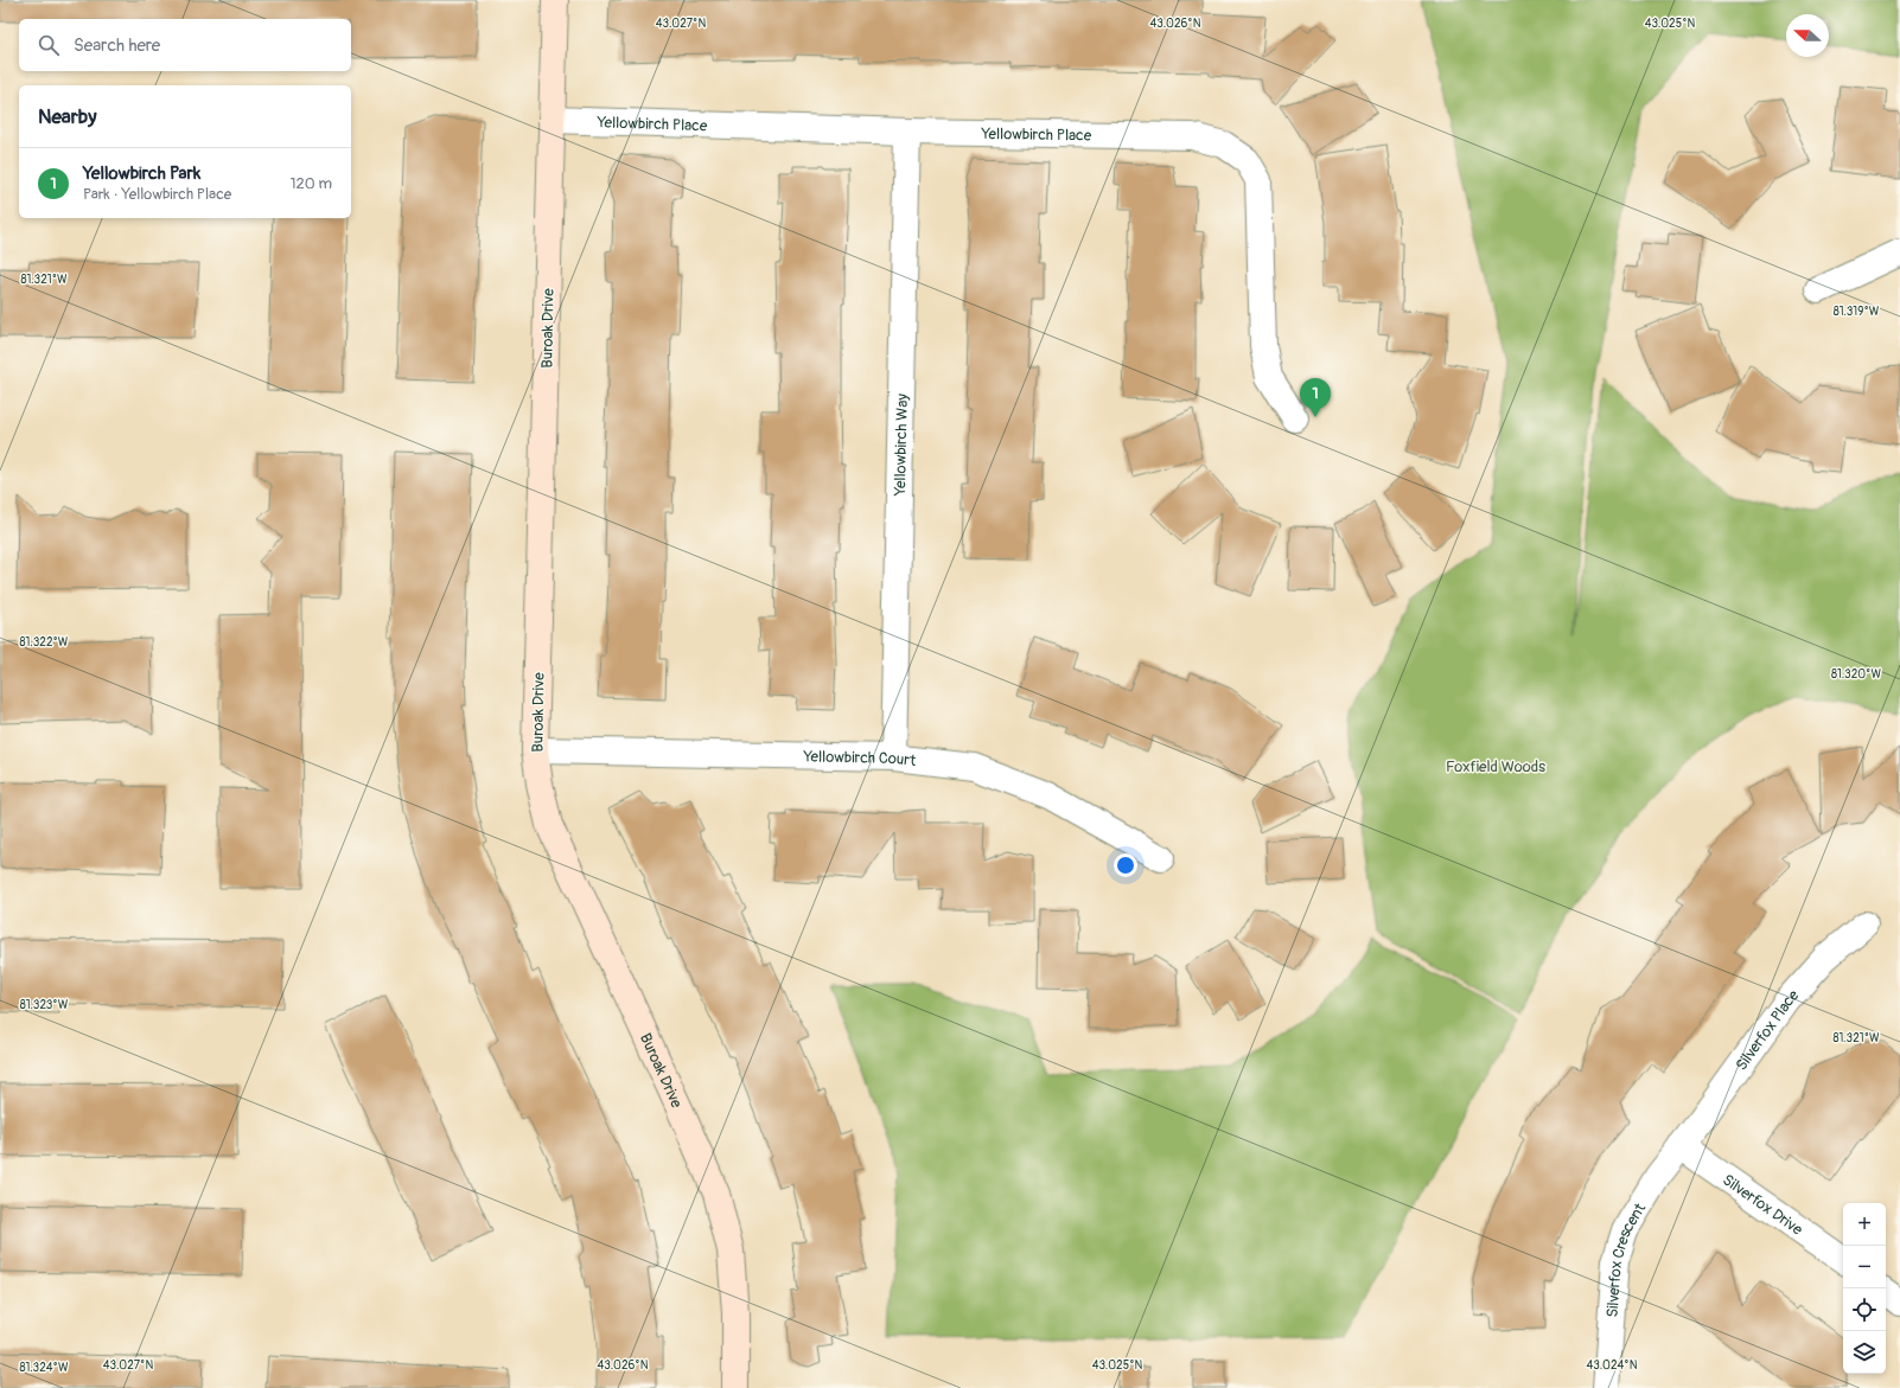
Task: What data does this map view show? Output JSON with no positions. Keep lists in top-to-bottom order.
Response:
{
  "streets": {
    "street": [
      "Yellowbirch Place",
      "Buroak Drive",
      "Yellowbirch Way",
      "Yellowbirch Court",
      "Silverfox Place",
      "Silverfox Drive",
      "Silverfox Crescent"
    ]
  },
  "crossings": [
    ["Yellowbirch Place", "Buroak Drive"],
    ["Yellowbirch Place", "Yellowbirch Way"],
    ["Buroak Drive", "Yellowbirch Court"],
    ["Yellowbirch Way", "Yellowbirch Court"],
    ["Silverfox Place", "Silverfox Drive"],
    ["Silverfox Place", "Silverfox Crescent"],
    ["Silverfox Drive", "Silverfox Crescent"]
  ],
  "parks": ["Foxfield Woods"],
  "north": "left",
  "page": {
    "search": "Search here",
    "heading": "Nearby",
    "list": [
      {
        "mark": "1",
        "name": "Yellowbirch Park",
        "note": "Park · Yellowbirch Place",
        "value": "120 m"
      }
    ],
    "pins": "1",
    "map_buttons": ["+", "−"]
  },
  "coordinates": [
    "43.027°N",
    "43.026°N",
    "43.025°N",
    "81.321°W",
    "81.319°W",
    "81.322°W",
    "81.320°W",
    "81.323°W",
    "43.024°N",
    "81.324°W"
  ]
}
